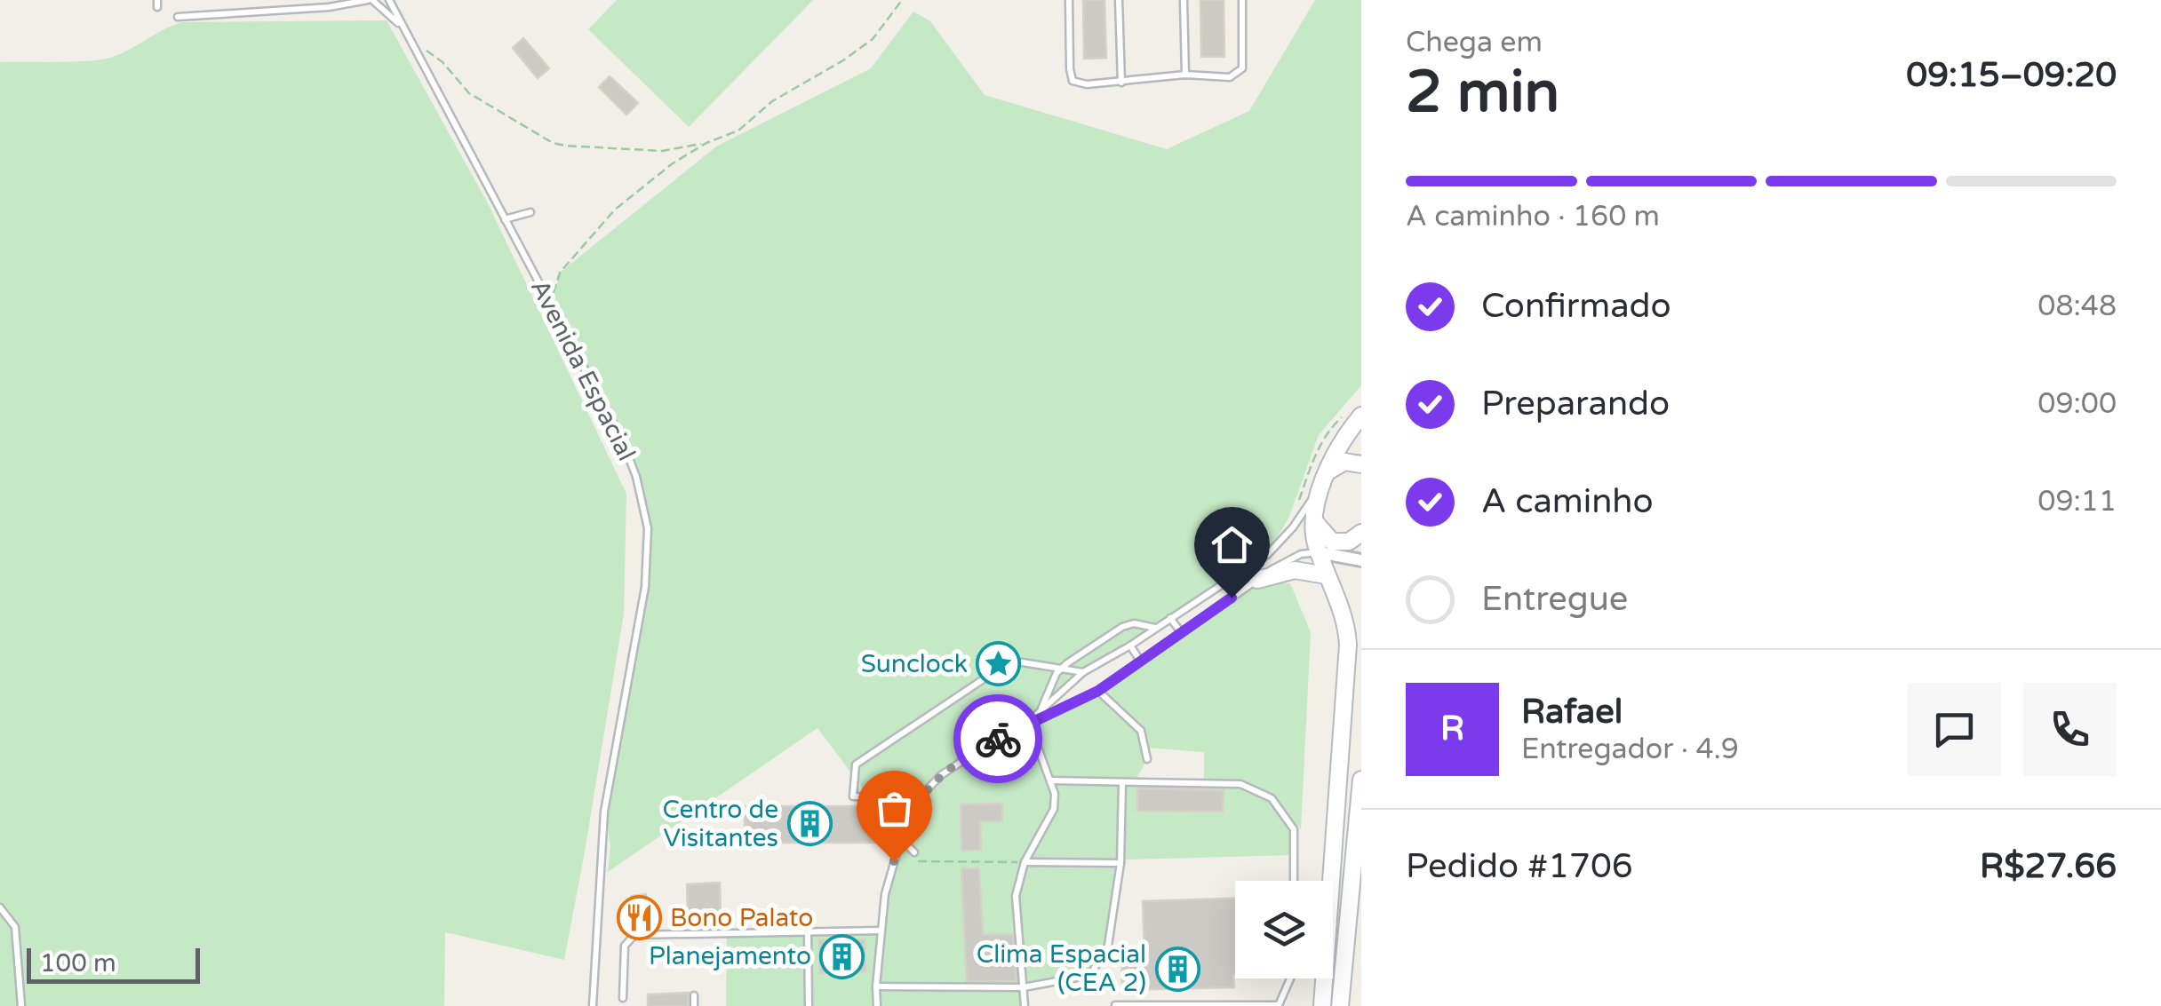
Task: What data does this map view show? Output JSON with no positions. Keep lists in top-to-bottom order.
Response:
{
  "streets": {
    "lane": ["Avenida Espacial"]
  },
  "places": {
    "place": ["Sunclock"],
    "building": ["Centro de Visitantes", "Planejamento", "Clima Espacial (CEA 2)"],
    "restaurant": ["Bono Palato"]
  },
  "scale_bar": "100 m",
  "page": {
    "heading": ["2 min", "Chega em", "09:15–09:20"],
    "panel": [
      "Rafael",
      "Entregador · 4.9",
      "Pedido #1706",
      "R$27.66"
    ],
    "bar": "A caminho · 160 m",
    "list": [
      ["Confirmado", "08:48"],
      ["Preparando", "09:00"],
      ["A caminho", "09:11"],
      "Entregue"
    ],
    "round": "R",
    "scale": "100 m"
  }
}
